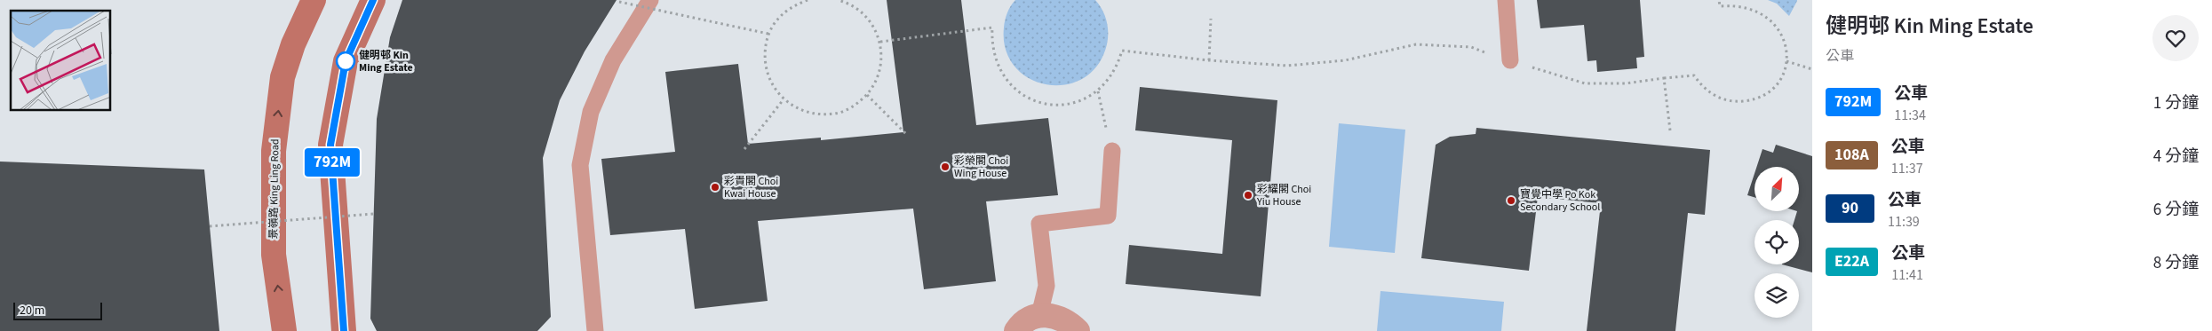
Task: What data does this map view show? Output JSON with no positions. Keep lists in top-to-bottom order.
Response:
{
  "streets": {
    "street": ["景嶺路 King Ling Road"]
  },
  "places": [
    "健明邨 Kin Ming Estate",
    "彩榮閣 Choi Wing House",
    "彩貴閣 Choi Kwai House",
    "彩耀閣 Choi Yiu House",
    "寶覺中學 Po Kok Secondary School"
  ],
  "lines": ["bus line 792M"],
  "scale_bar": "20 m",
  "north": "top right",
  "page": {
    "on_map": "792M",
    "heading": ["健明邨 Kin Ming Estate", "公車"],
    "list": [
      {
        "mark": "792M",
        "name": "公車",
        "note": "11:34",
        "value": "1 分鐘"
      },
      {
        "mark": "108A",
        "name": "公車",
        "note": "11:37",
        "value": "4 分鐘"
      },
      {
        "mark": "90",
        "name": "公車",
        "note": "11:39",
        "value": "6 分鐘"
      },
      {
        "mark": "E22A",
        "name": "公車",
        "note": "11:41",
        "value": "8 分鐘"
      }
    ],
    "scale": "20 m"
  }
}
